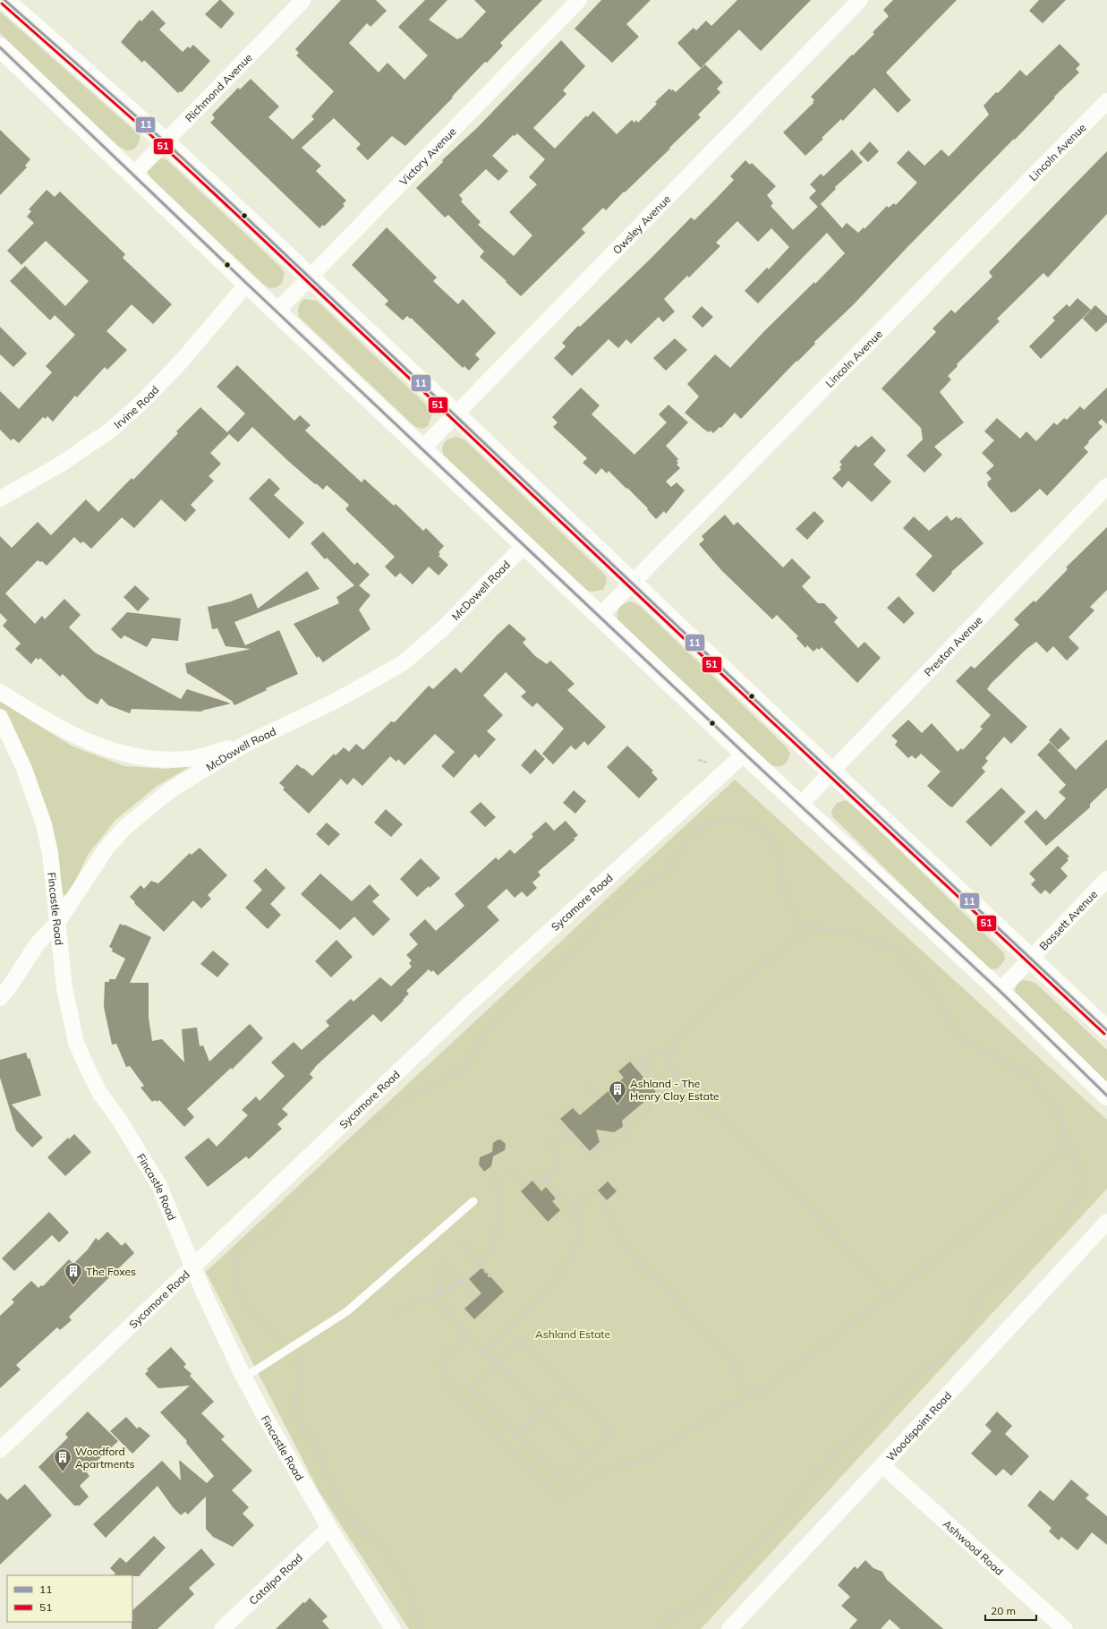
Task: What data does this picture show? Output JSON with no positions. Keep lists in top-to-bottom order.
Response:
{
  "streets": {
    "street": [
      "Richmond Avenue",
      "Lincoln Avenue",
      "Victory Avenue",
      "Owsley Avenue",
      "Irvine Road",
      "McDowell Road",
      "Preston Avenue",
      "Sycamore Road",
      "Fincastle Road",
      "Bassett Avenue",
      "Woodspoint Road",
      "Ashwood Road",
      "Catalpa Road"
    ]
  },
  "crossings": [
    ["McDowell Road", "Fincastle Road"],
    ["Sycamore Road", "Fincastle Road"],
    ["Fincastle Road", "Catalpa Road"],
    ["Woodspoint Road", "Ashwood Road"]
  ],
  "parks": ["Ashland Estate"],
  "places": {
    "building": ["Ashland - The Henry Clay Estate", "The Foxes", "Woodford Apartments"]
  },
  "lines": ["transit line 11", "transit line 51"],
  "legend": ["11", "51"],
  "scale_bar": "20 m"
}
